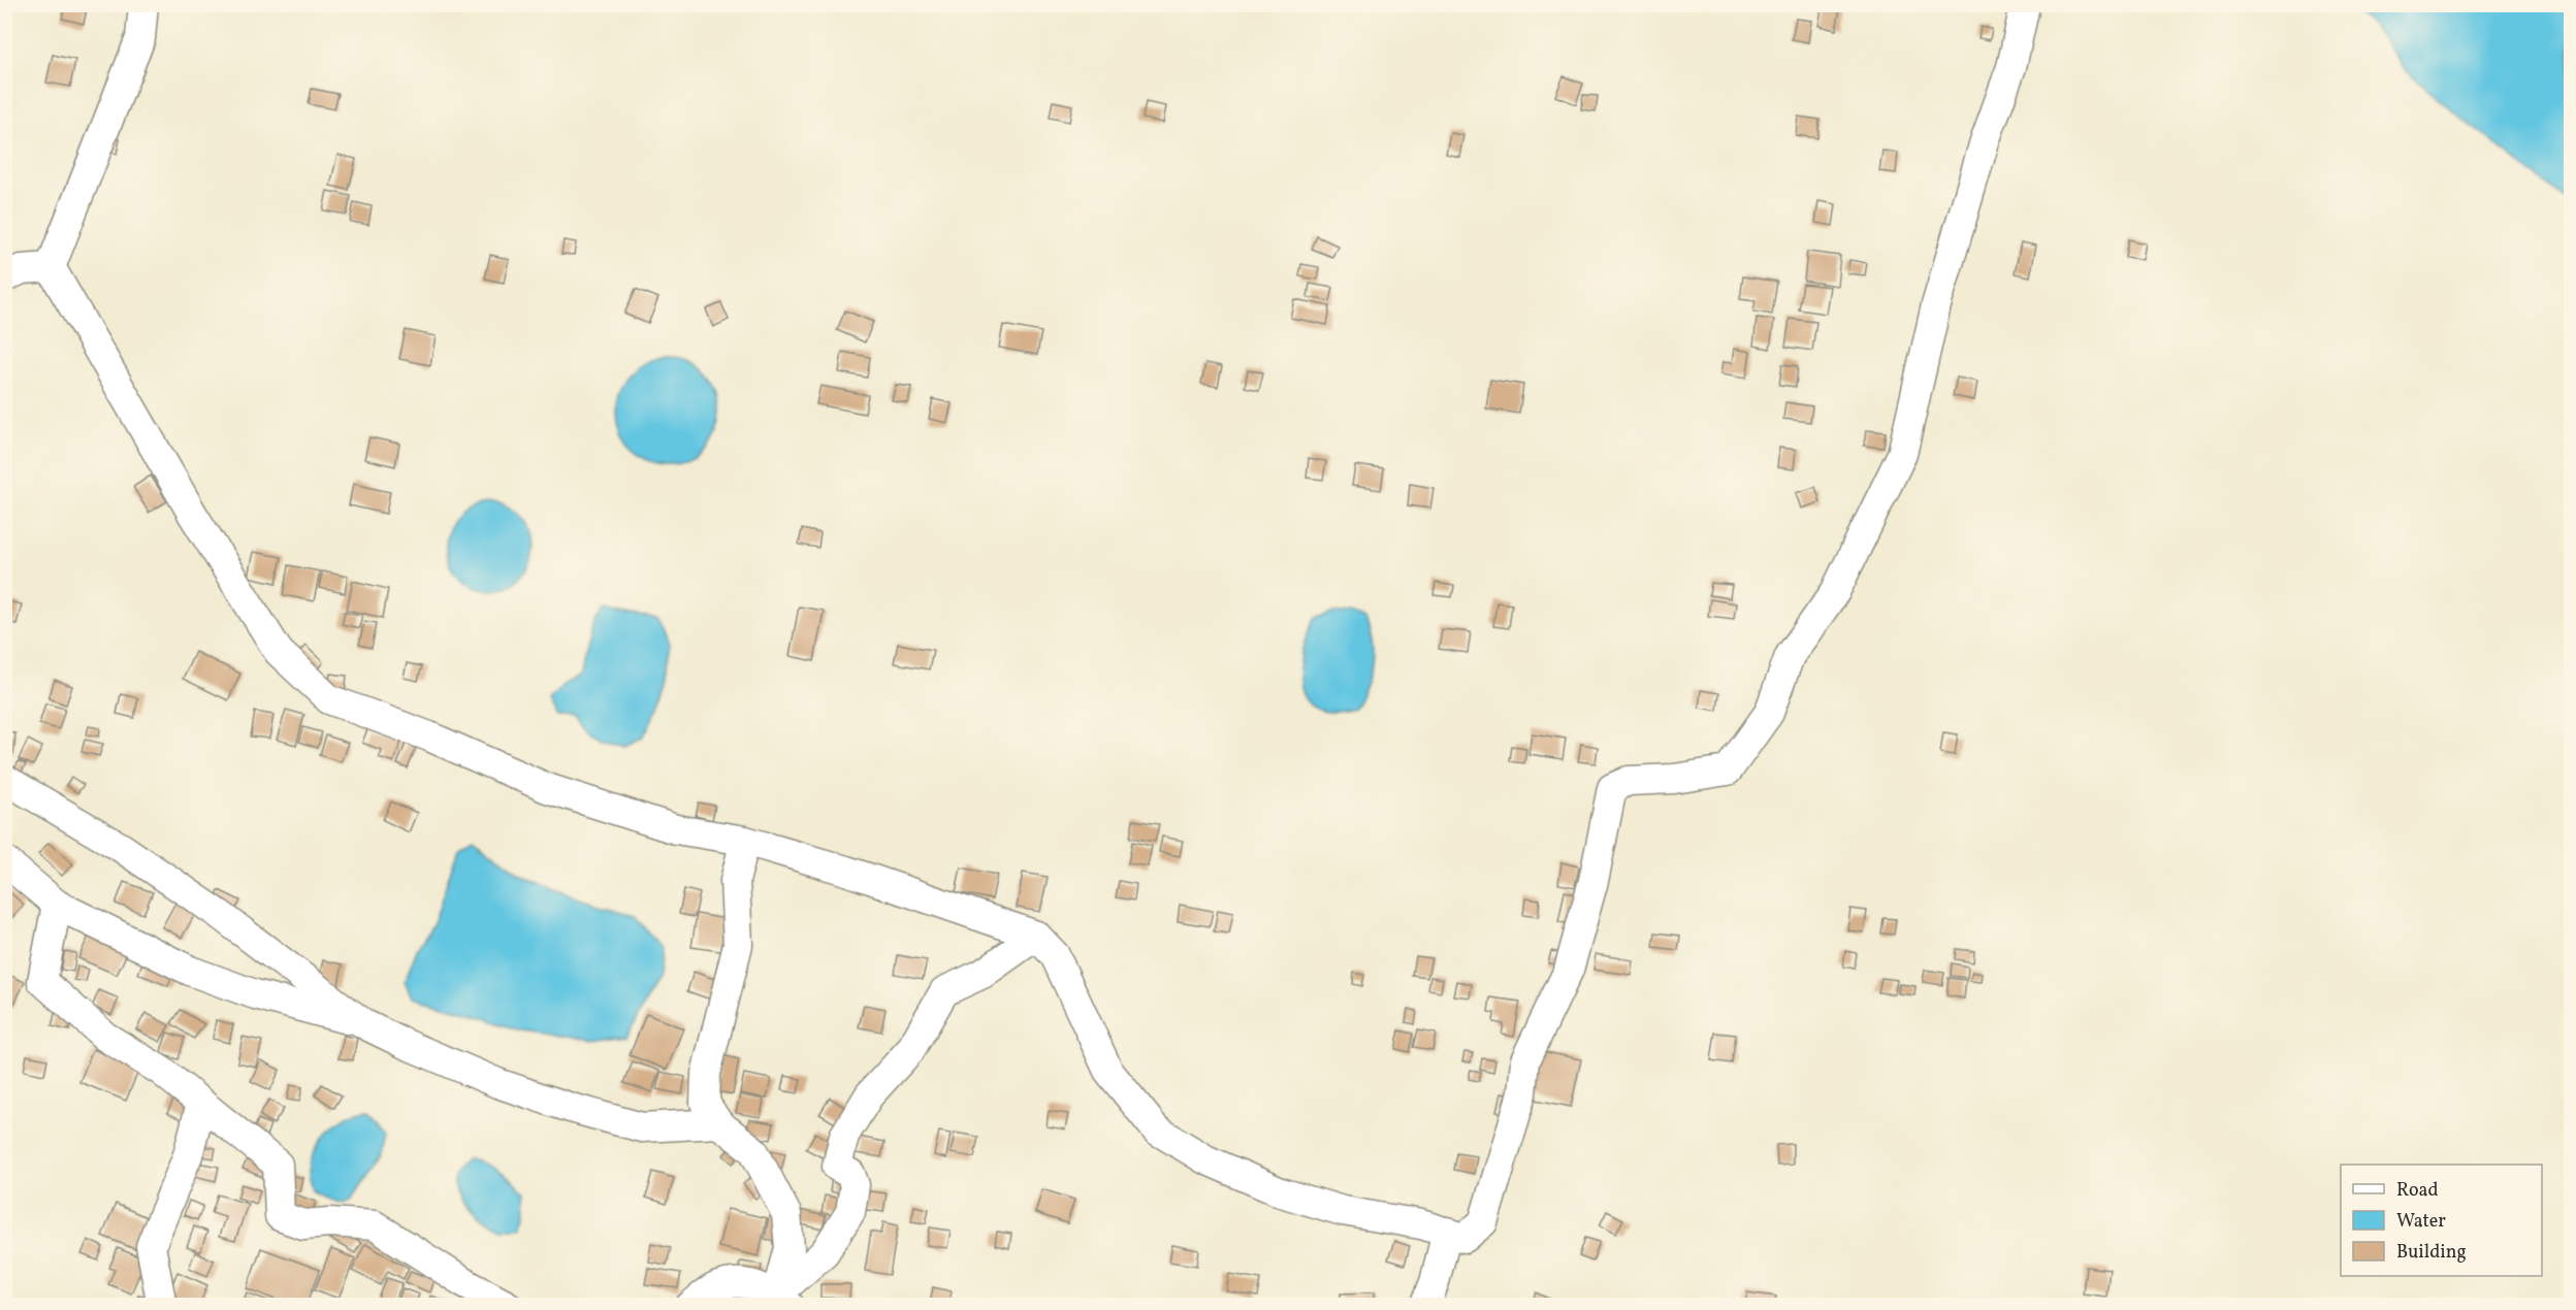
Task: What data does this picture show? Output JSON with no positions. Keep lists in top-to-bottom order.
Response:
{
  "legend": ["Road", "Water", "Building"]
}
